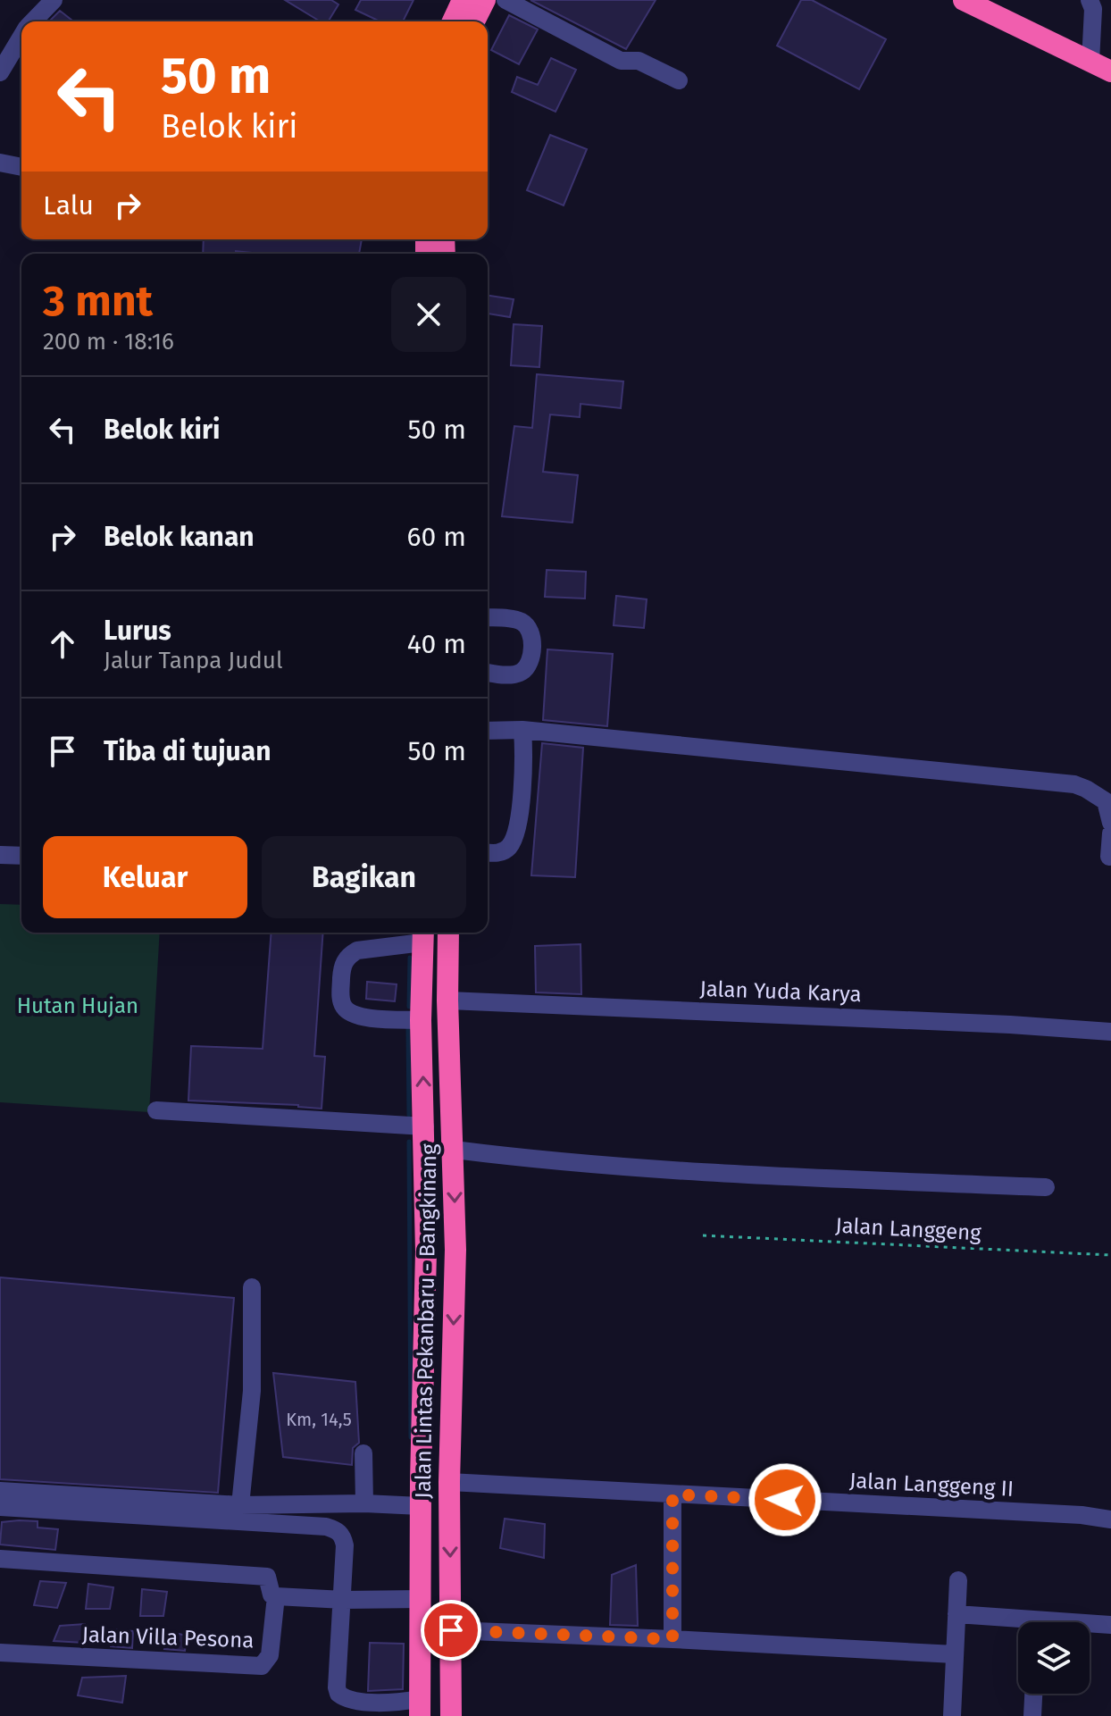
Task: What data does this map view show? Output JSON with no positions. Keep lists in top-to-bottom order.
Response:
{
  "streets": {
    "highway": ["Jalan Lintas Pekanbaru - Bangkinang"],
    "street": ["Jalan Yuda Karya", "Jalan Langgeng II", "Jalan Villa Pesona"],
    "path": ["Jalan Langgeng"]
  },
  "crossings": [
    ["Jalan Yuda Karya", "Jalan Lintas Pekanbaru - Bangkinang"],
    ["Jalan Lintas Pekanbaru - Bangkinang", "Jalan Langgeng II"]
  ],
  "parks": ["Hutan Hujan"],
  "house_numbers": ["Km, 14,5"],
  "page": {
    "turn": ["50 m", "Belok kiri"],
    "then": "Lalu",
    "heading": ["3 mnt", "200 m · 18:16"],
    "list": [
      {
        "name": "Belok kiri",
        "value": "50 m"
      },
      {
        "name": "Belok kanan",
        "value": "60 m"
      },
      {
        "name": "Lurus",
        "note": "Jalur Tanpa Judul",
        "value": "40 m"
      },
      {
        "name": "Tiba di tujuan",
        "value": "50 m"
      }
    ],
    "buttons": ["Keluar", "Bagikan"]
  }
}
